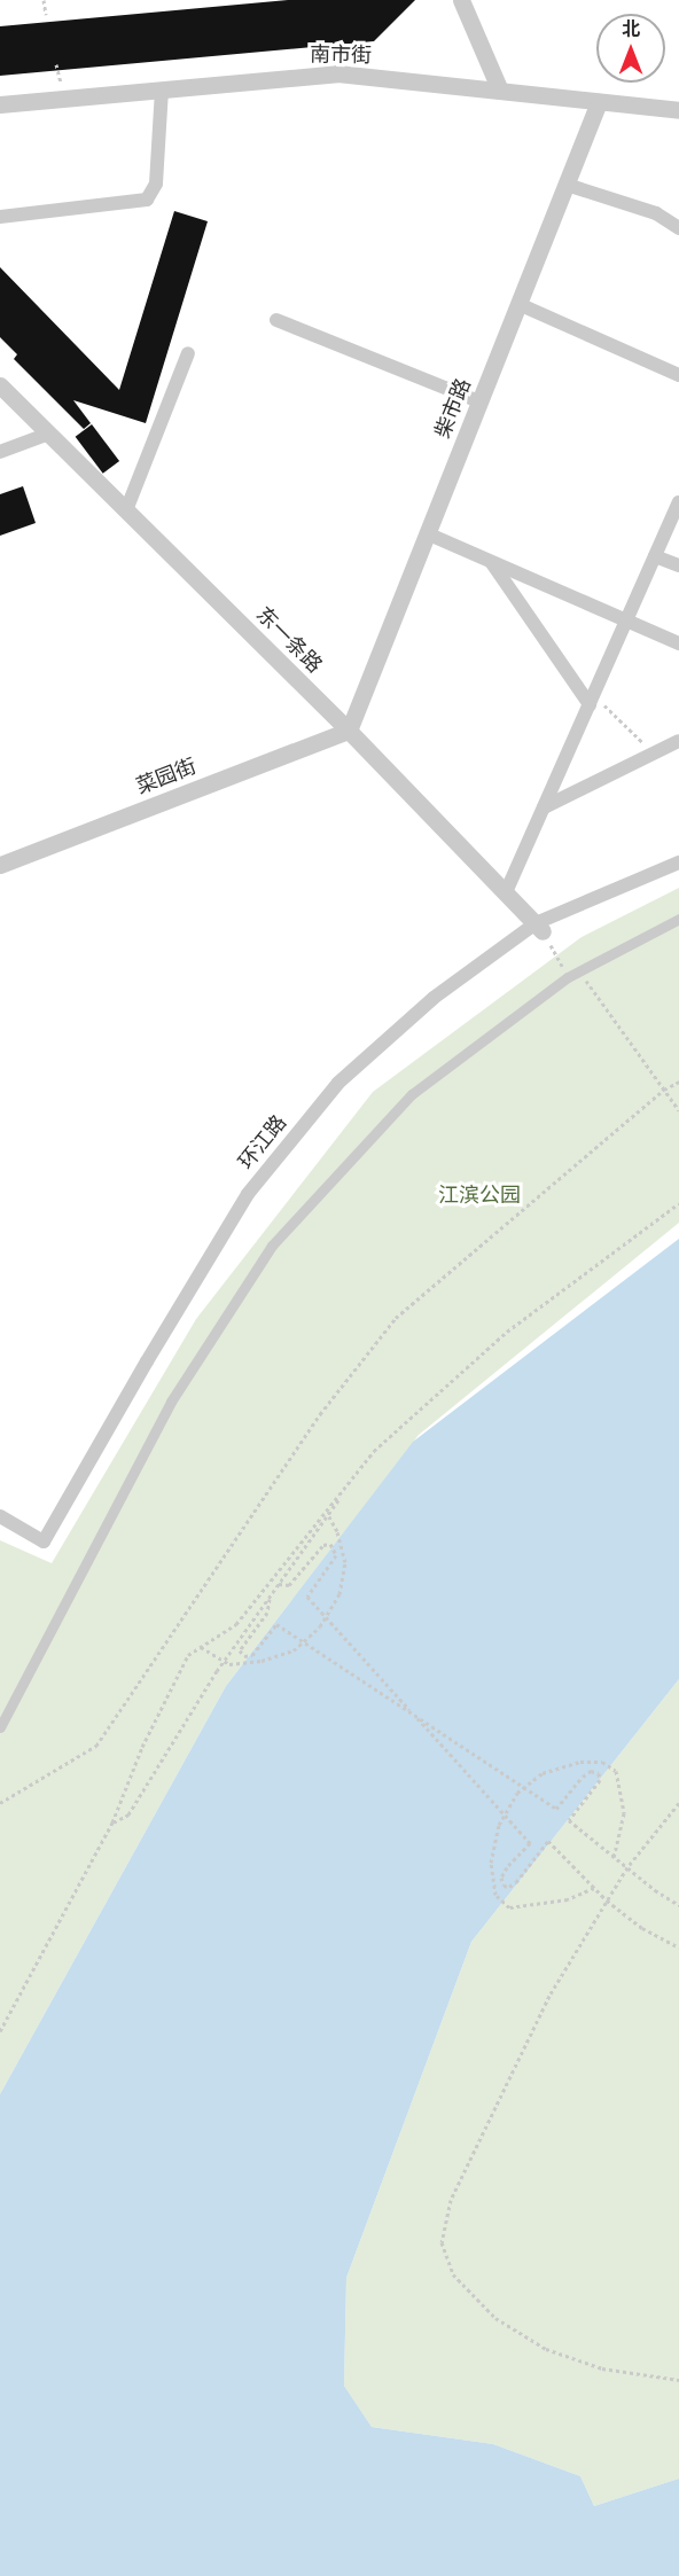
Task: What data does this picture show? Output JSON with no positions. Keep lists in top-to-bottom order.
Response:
{
  "streets": {
    "street": [
      "南市街",
      "柴市路",
      "东一条路",
      "菜园街",
      "环江路"
    ]
  },
  "crossings": [
    ["南市街", "柴市路"],
    ["柴市路", "东一条路"],
    ["柴市路", "菜园街"],
    ["东一条路", "菜园街"],
    ["东一条路", "环江路"]
  ],
  "parks": ["江滨公园"],
  "north": "top"
}
